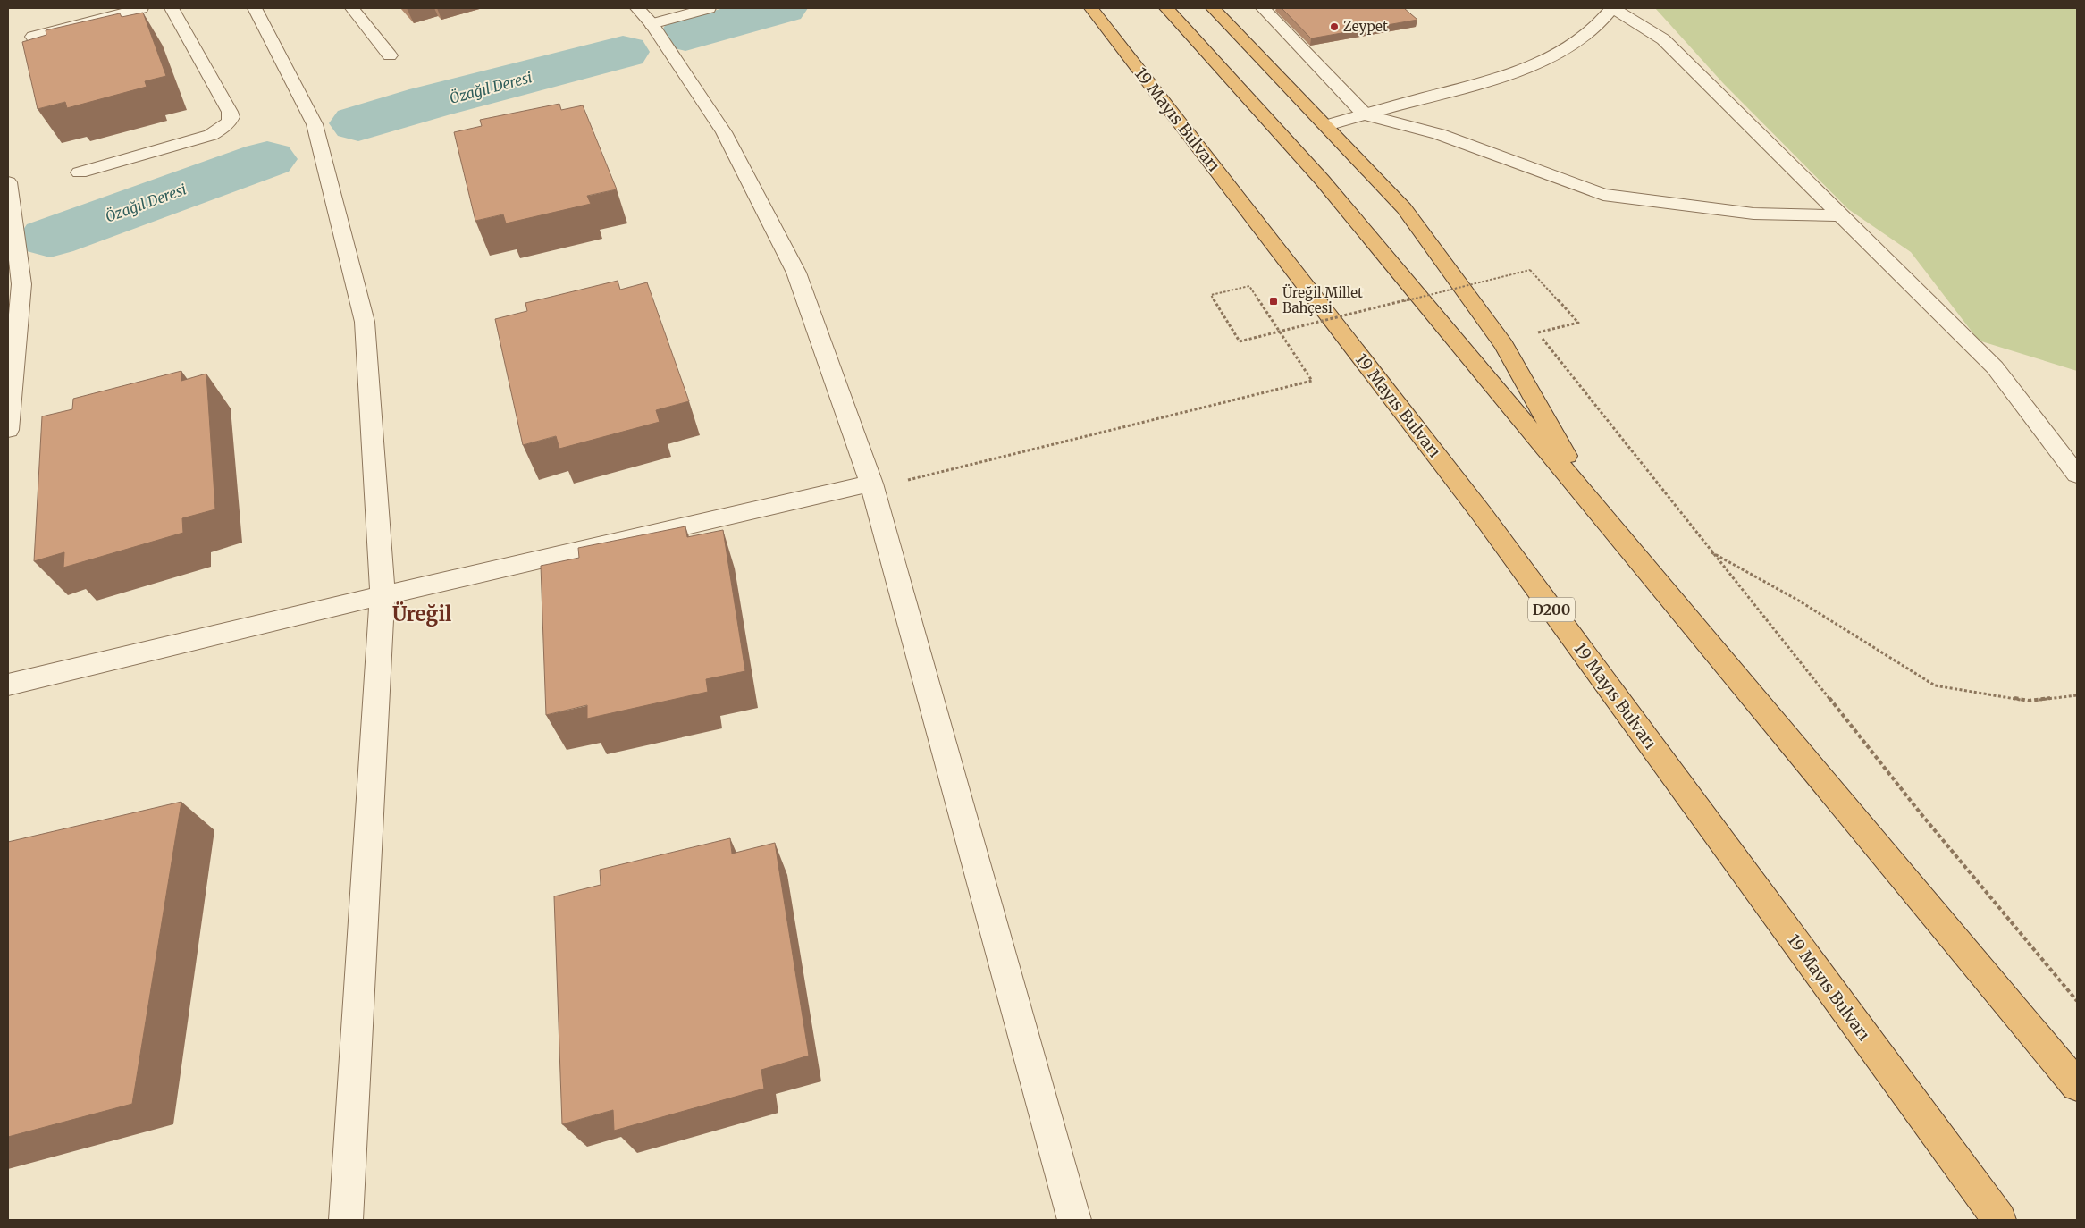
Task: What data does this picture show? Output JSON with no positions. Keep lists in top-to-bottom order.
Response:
{
  "streets": {
    "highway": ["19 Mayıs Bulvarı", "D200"]
  },
  "districts": ["Üreğil"],
  "water": ["Özağıl Deresi"],
  "places": {
    "other": ["Zeypet"],
    "transit": ["Üreğil Millet Bahçesi"]
  }
}
